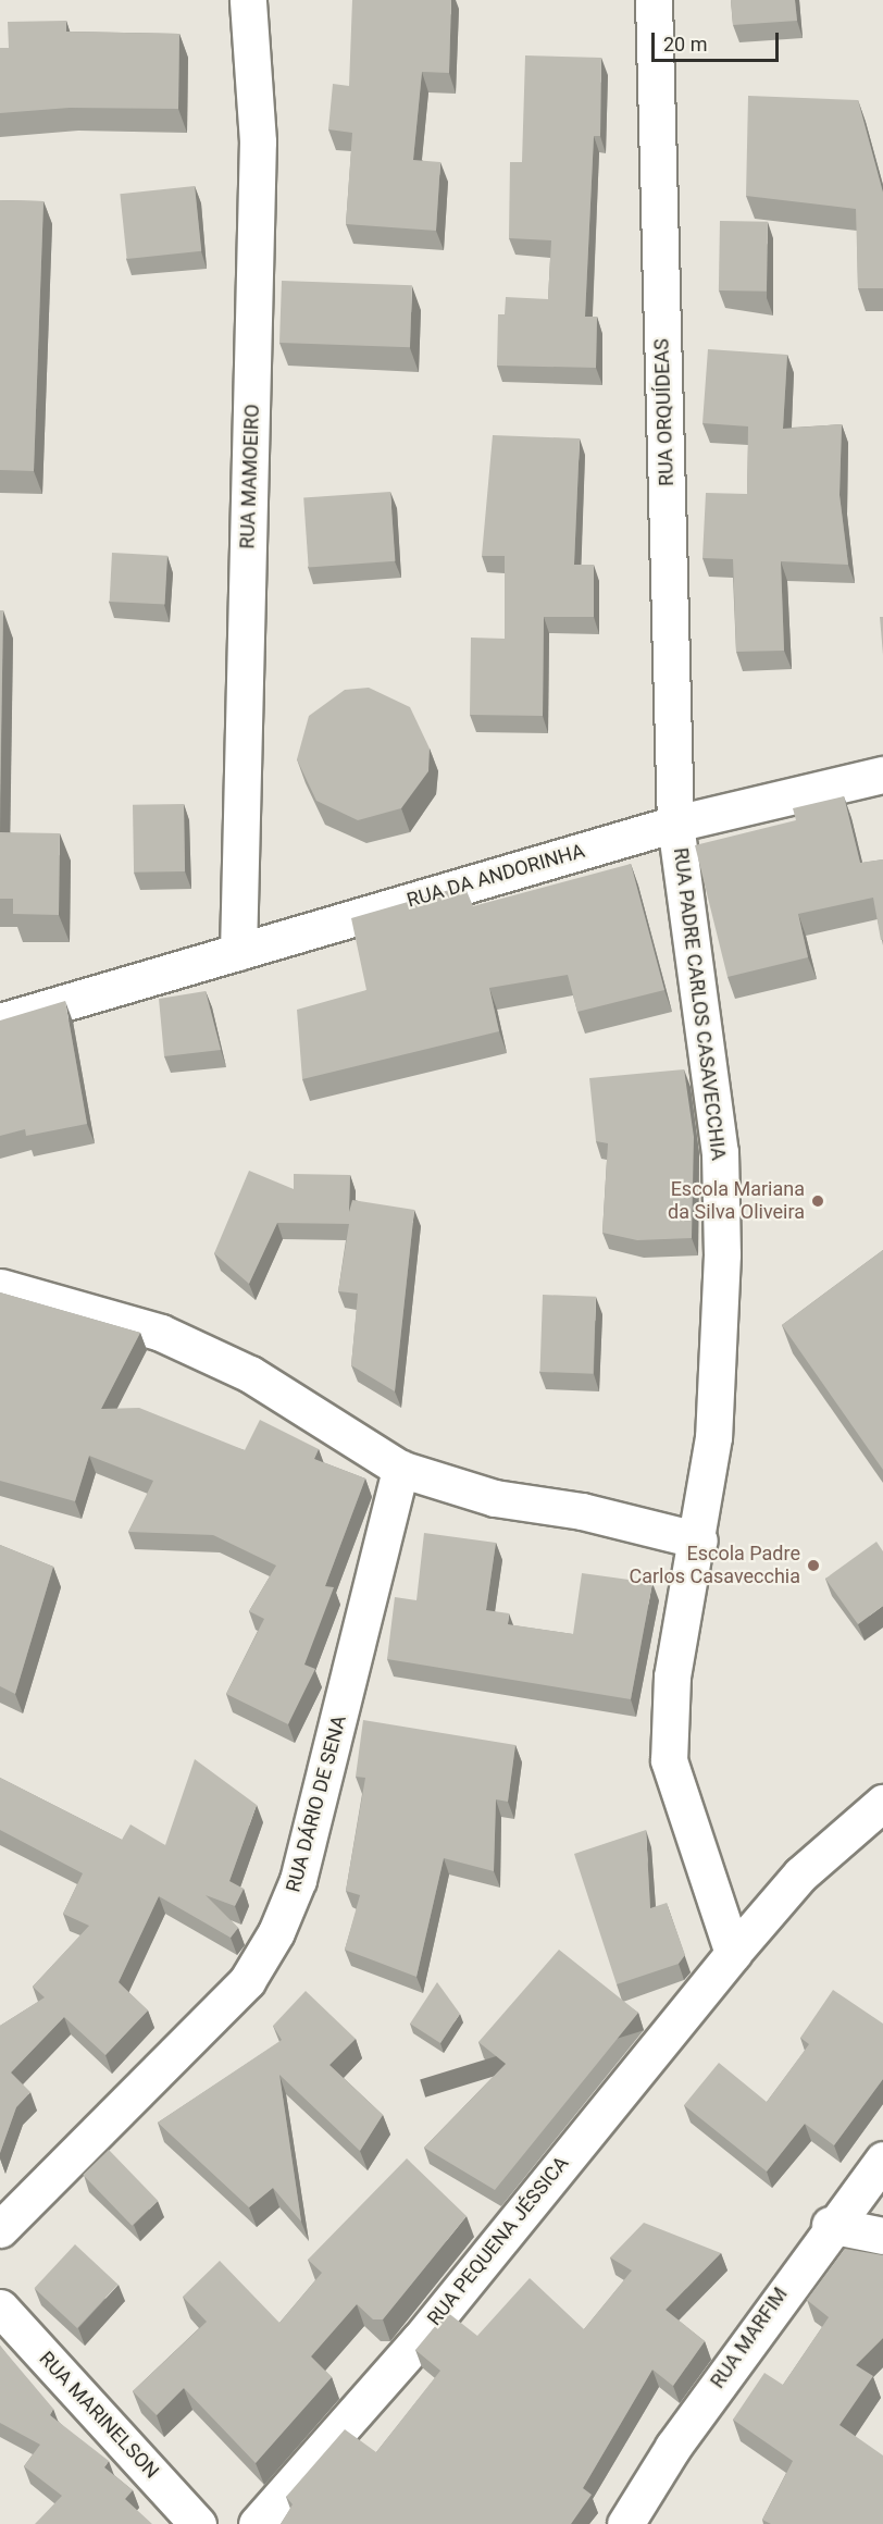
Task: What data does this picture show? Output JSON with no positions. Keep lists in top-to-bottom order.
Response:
{
  "streets": {
    "street": [
      "RUA ORQUÍDEAS",
      "RUA MAMOEIRO",
      "RUA DA ANDORINHA",
      "RUA PADRE CARLOS CASAVECCHIA",
      "RUA DÁRIO DE SENA",
      "RUA PEQUENA JÉSSICA",
      "RUA MARFIM",
      "RUA MARINELSON"
    ]
  },
  "crossings": [
    ["RUA ORQUÍDEAS", "RUA DA ANDORINHA"],
    ["RUA ORQUÍDEAS", "RUA PADRE CARLOS CASAVECCHIA"],
    ["RUA MAMOEIRO", "RUA DA ANDORINHA"],
    ["RUA DA ANDORINHA", "RUA PADRE CARLOS CASAVECCHIA"],
    ["RUA PADRE CARLOS CASAVECCHIA", "RUA PEQUENA JÉSSICA"]
  ],
  "places": ["Escola Mariana da Silva Oliveira", "Escola Padre Carlos Casavecchia"],
  "scale_bar": "20 m"
}
